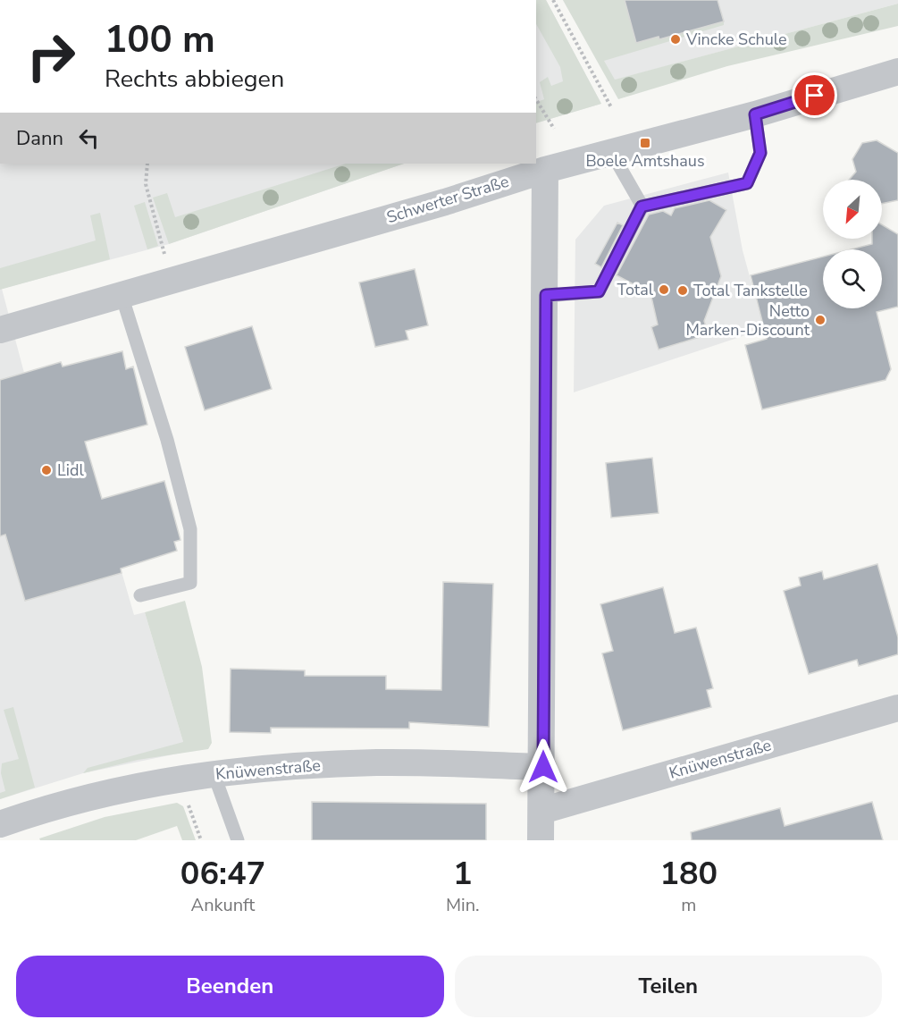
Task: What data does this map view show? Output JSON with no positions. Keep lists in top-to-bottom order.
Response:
{
  "streets": {
    "street": ["Schwerter Straße", "Knüwenstraße"]
  },
  "places": {
    "other": [
      "Vincke Schule",
      "Total",
      "Total Tankstelle",
      "Netto Marken-Discount",
      "Lidl"
    ],
    "transit": ["Boele Amtshaus"]
  },
  "north": "bottom left",
  "page": {
    "turn": ["100 m", "Rechts abbiegen"],
    "then": "Dann",
    "eta": [
      "06:47",
      "Ankunft",
      "1",
      "Min.",
      "180",
      "m"
    ],
    "buttons": ["Beenden", "Teilen"]
  }
}
